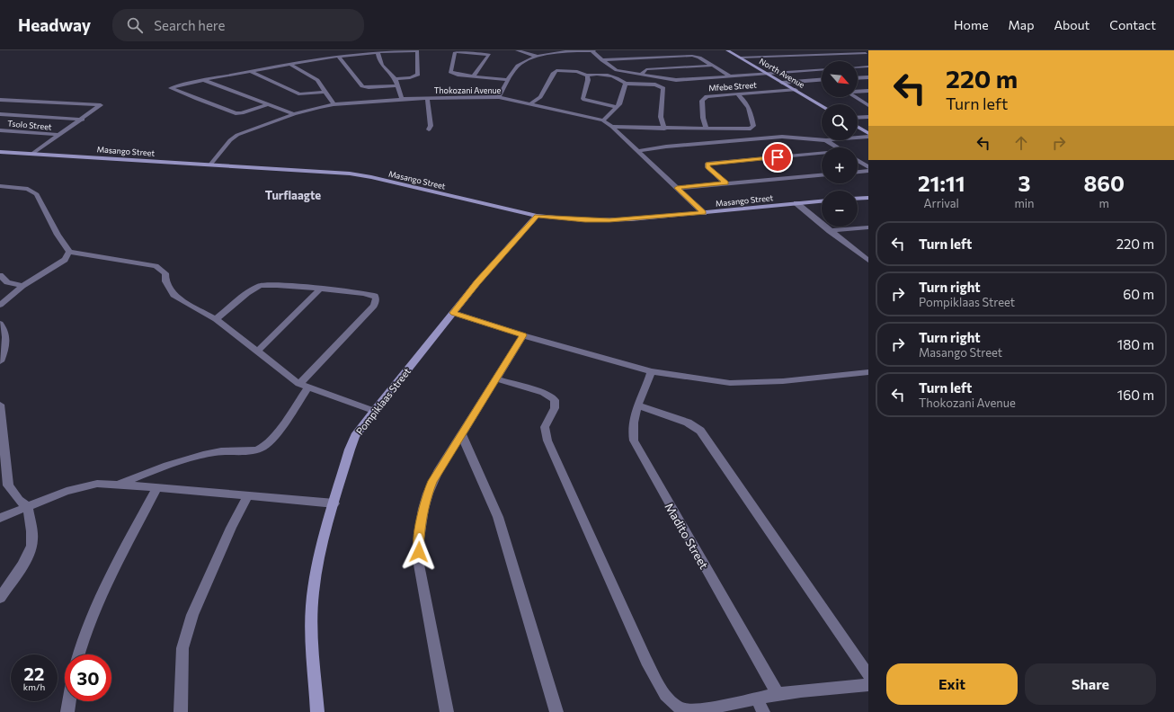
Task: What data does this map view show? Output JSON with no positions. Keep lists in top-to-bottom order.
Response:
{
  "streets": {
    "street": [
      "North Avenue",
      "Mfebe Street",
      "Thokozani Avenue",
      "Tsolo Street",
      "Masango Street",
      "Pompiklaas Street",
      "Madito Street"
    ]
  },
  "crossings": [
    ["North Avenue", "Mfebe Street"],
    ["Thokozani Avenue", "Masango Street"],
    ["Masango Street", "Pompiklaas Street"]
  ],
  "districts": ["Turflaagte"],
  "north": "bottom right",
  "page": {
    "header": "Headway",
    "search": "Search here",
    "nav": [
      "Home",
      "Map",
      "About",
      "Contact"
    ],
    "turn": ["220 m", "Turn left"],
    "map_buttons": ["+", "−"],
    "eta": [
      "21:11",
      "Arrival",
      "3",
      "min",
      "860",
      "m"
    ],
    "list": [
      {
        "name": "Turn left",
        "value": "220 m"
      },
      {
        "name": "Turn right",
        "note": "Pompiklaas Street",
        "value": "60 m"
      },
      {
        "name": "Turn right",
        "note": "Masango Street",
        "value": "180 m"
      },
      {
        "name": "Turn left",
        "note": "Thokozani Avenue",
        "value": "160 m"
      }
    ],
    "speed": "22 km/h",
    "limit": "30",
    "buttons": ["Exit", "Share"]
  }
}
